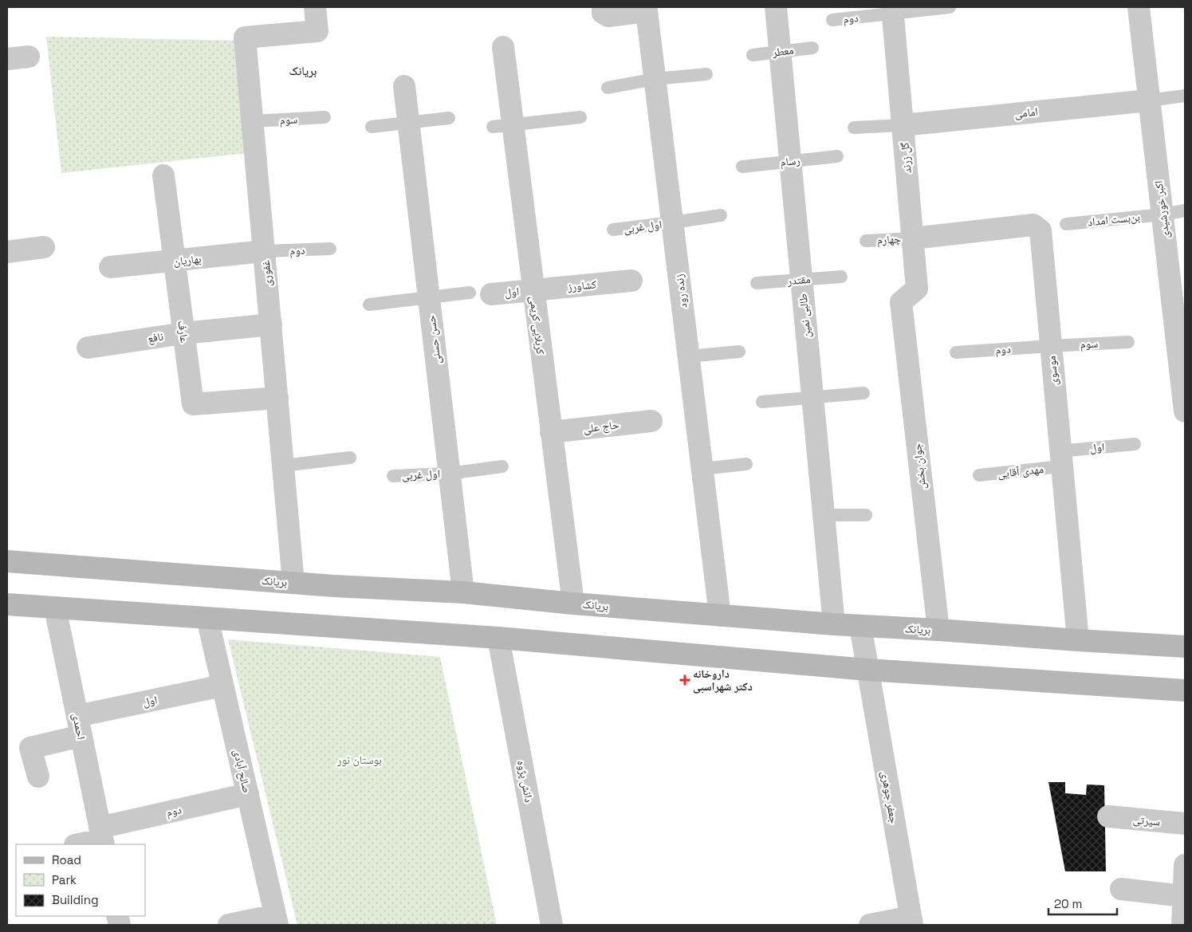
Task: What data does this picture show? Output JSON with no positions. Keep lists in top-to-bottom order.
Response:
{
  "streets": {
    "main road": ["بریانک"],
    "street": [
      "دوم",
      "امامی",
      "گل زرند",
      "اکبر خورشیدی",
      "بهاریان",
      "غفوری",
      "کشاورز",
      "زنده رود",
      "اول",
      "طالبی نمین",
      "کربلایی کریمی",
      "عارف",
      "نافع",
      "حسن حسنی",
      "موسوی",
      "حاج علی",
      "جوان بخش",
      "احمدی",
      "صالح آبادی",
      "دانش پژوه",
      "جعفر جوهری",
      "سیرتی"
    ],
    "lane": [
      "معطر",
      "سوم",
      "رسام",
      "بن‌بست امداد",
      "اول غربی",
      "چهارم",
      "مقتدر",
      "مهدی آقایی"
    ]
  },
  "crossings": [
    ["دوم", "سوم"],
    ["دوم", "گل زرند"],
    ["دوم", "بهاریان"],
    ["دوم", "غفوری"],
    ["دوم", "موسوی"],
    ["دوم", "احمدی"],
    ["دوم", "صالح آبادی"],
    ["معطر", "طالبی نمین"],
    ["امامی", "گل زرند"],
    ["امامی", "اکبر خورشیدی"],
    ["سوم", "غفوری"],
    ["سوم", "موسوی"],
    ["گل زرند", "چهارم"],
    ["گل زرند", "موسوی"],
    ["گل زرند", "جوان بخش"],
    ["رسام", "طالبی نمین"],
    ["اکبر خورشیدی", "بن‌بست امداد"],
    ["اول غربی", "زنده رود"],
    ["اول غربی", "حسن حسنی"],
    ["چهارم", "موسوی"],
    ["بهاریان", "غفوری"],
    ["بهاریان", "عارف"],
    ["غفوری", "عارف"],
    ["غفوری", "نافع"],
    ["غفوری", "بریانک"],
    ["مقتدر", "طالبی نمین"],
    ["کشاورز", "اول"],
    ["کشاورز", "کربلایی کریمی"],
    ["زنده رود", "بریانک"],
    ["اول", "کربلایی کریمی"],
    ["اول", "موسوی"],
    ["اول", "مهدی آقایی"],
    ["اول", "احمدی"],
    ["اول", "صالح آبادی"],
    ["طالبی نمین", "بریانک"],
    ["کربلایی کریمی", "حاج علی"],
    ["کربلایی کریمی", "بریانک"],
    ["عارف", "نافع"],
    ["حسن حسنی", "بریانک"],
    ["موسوی", "مهدی آقایی"],
    ["موسوی", "بریانک"],
    ["جوان بخش", "بریانک"],
    ["بریانک", "جعفر جوهری"]
  ],
  "districts": ["بریانک"],
  "parks": ["بوستان نور"],
  "places": {
    "health": ["داروخانه دکتر شهراسبی"]
  },
  "legend": ["Road", "Park", "Building"],
  "scale_bar": "20 m"
}
